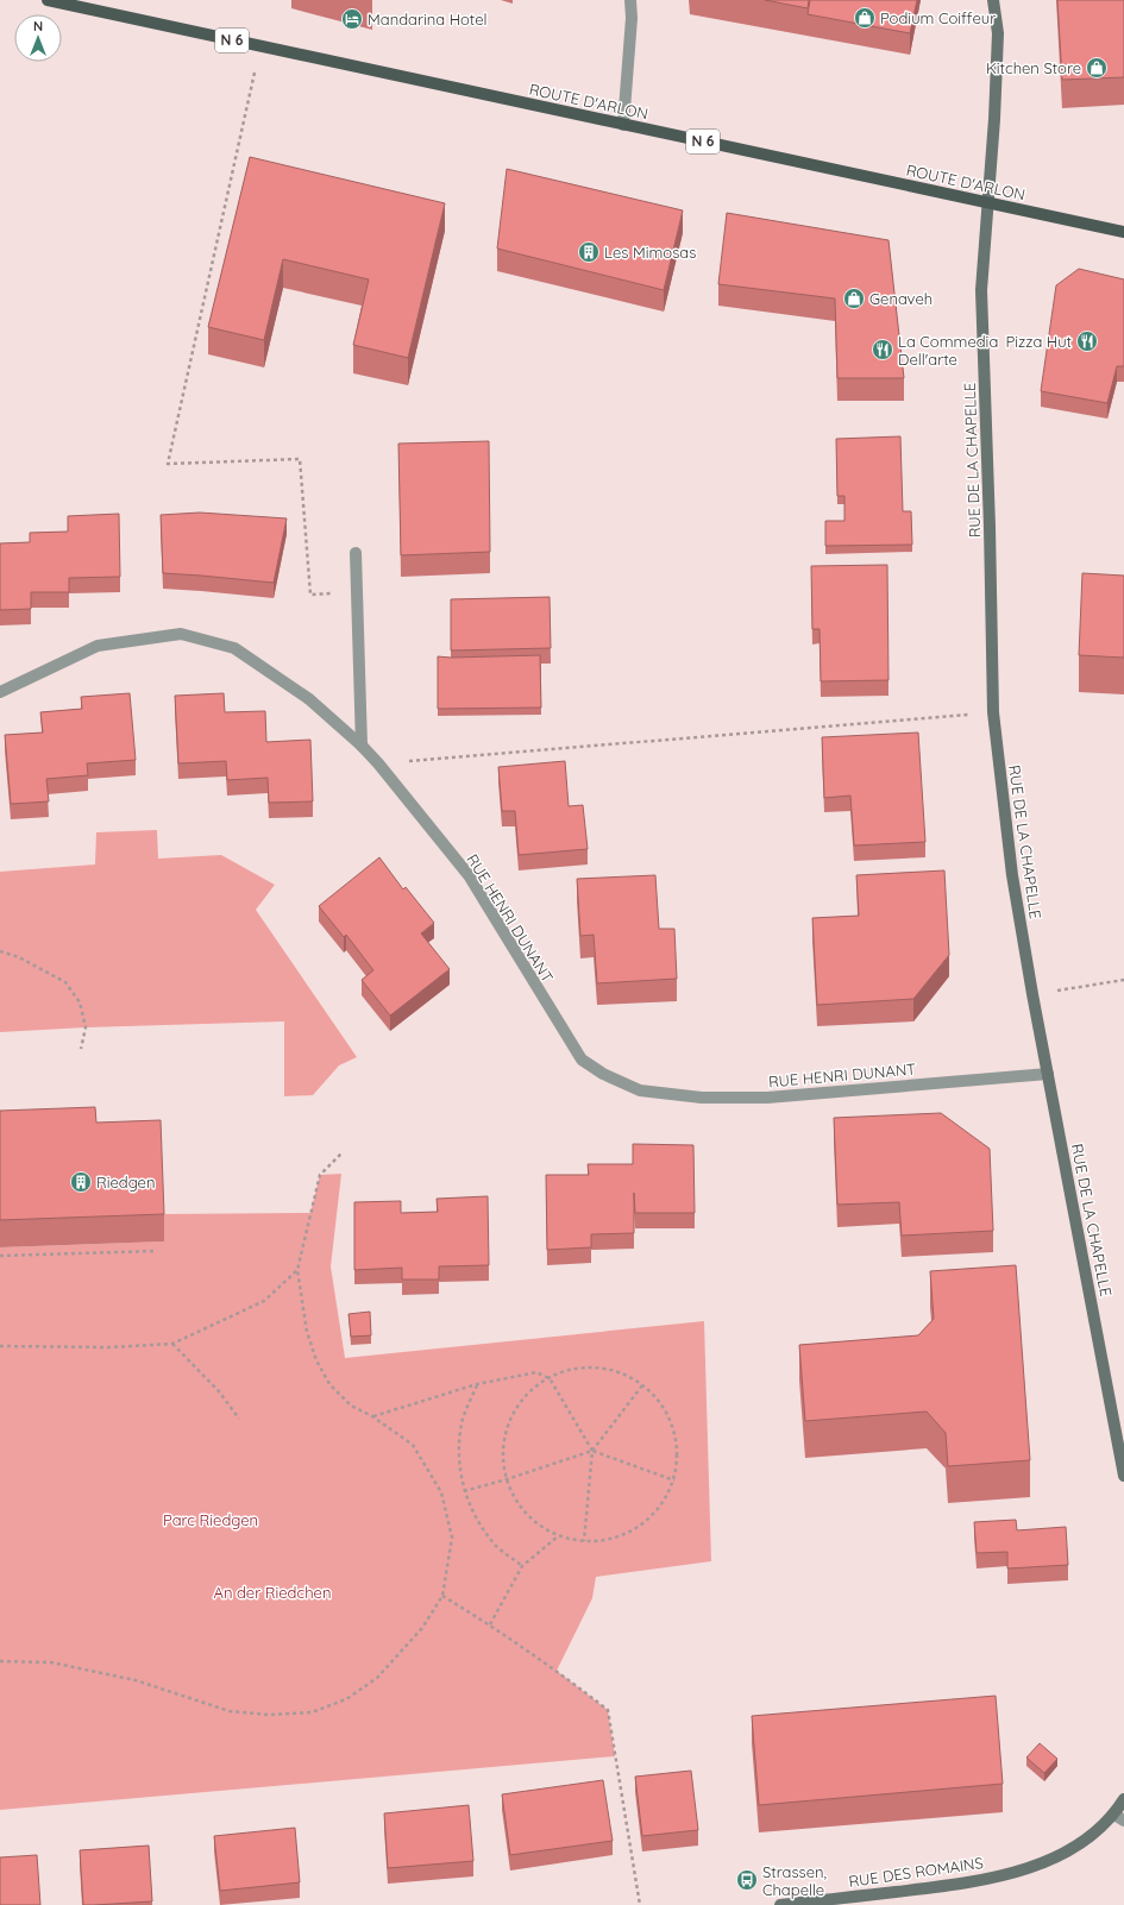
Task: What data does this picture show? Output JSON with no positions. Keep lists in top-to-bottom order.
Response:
{
  "streets": {
    "main road": [
      "N 6",
      "ROUTE D'ARLON",
      "RUE DE LA CHAPELLE",
      "RUE DES ROMAINS"
    ],
    "street": ["RUE HENRI DUNANT"]
  },
  "crossings": [
    ["ROUTE D'ARLON", "RUE DE LA CHAPELLE"],
    ["RUE DE LA CHAPELLE", "RUE HENRI DUNANT"]
  ],
  "parks": ["Parc Riedgen", "An der Riedchen"],
  "places": {
    "shop": ["Podium Coiffeur", "Kitchen Store", "Genaveh"],
    "hotel": ["Mandarina Hotel"],
    "building": ["Les Mimosas", "Riedgen"],
    "restaurant": ["Pizza Hut", "La Commedia Dell'arte"],
    "bus stop": ["Strassen, Chapelle"]
  },
  "north": "top"
}
